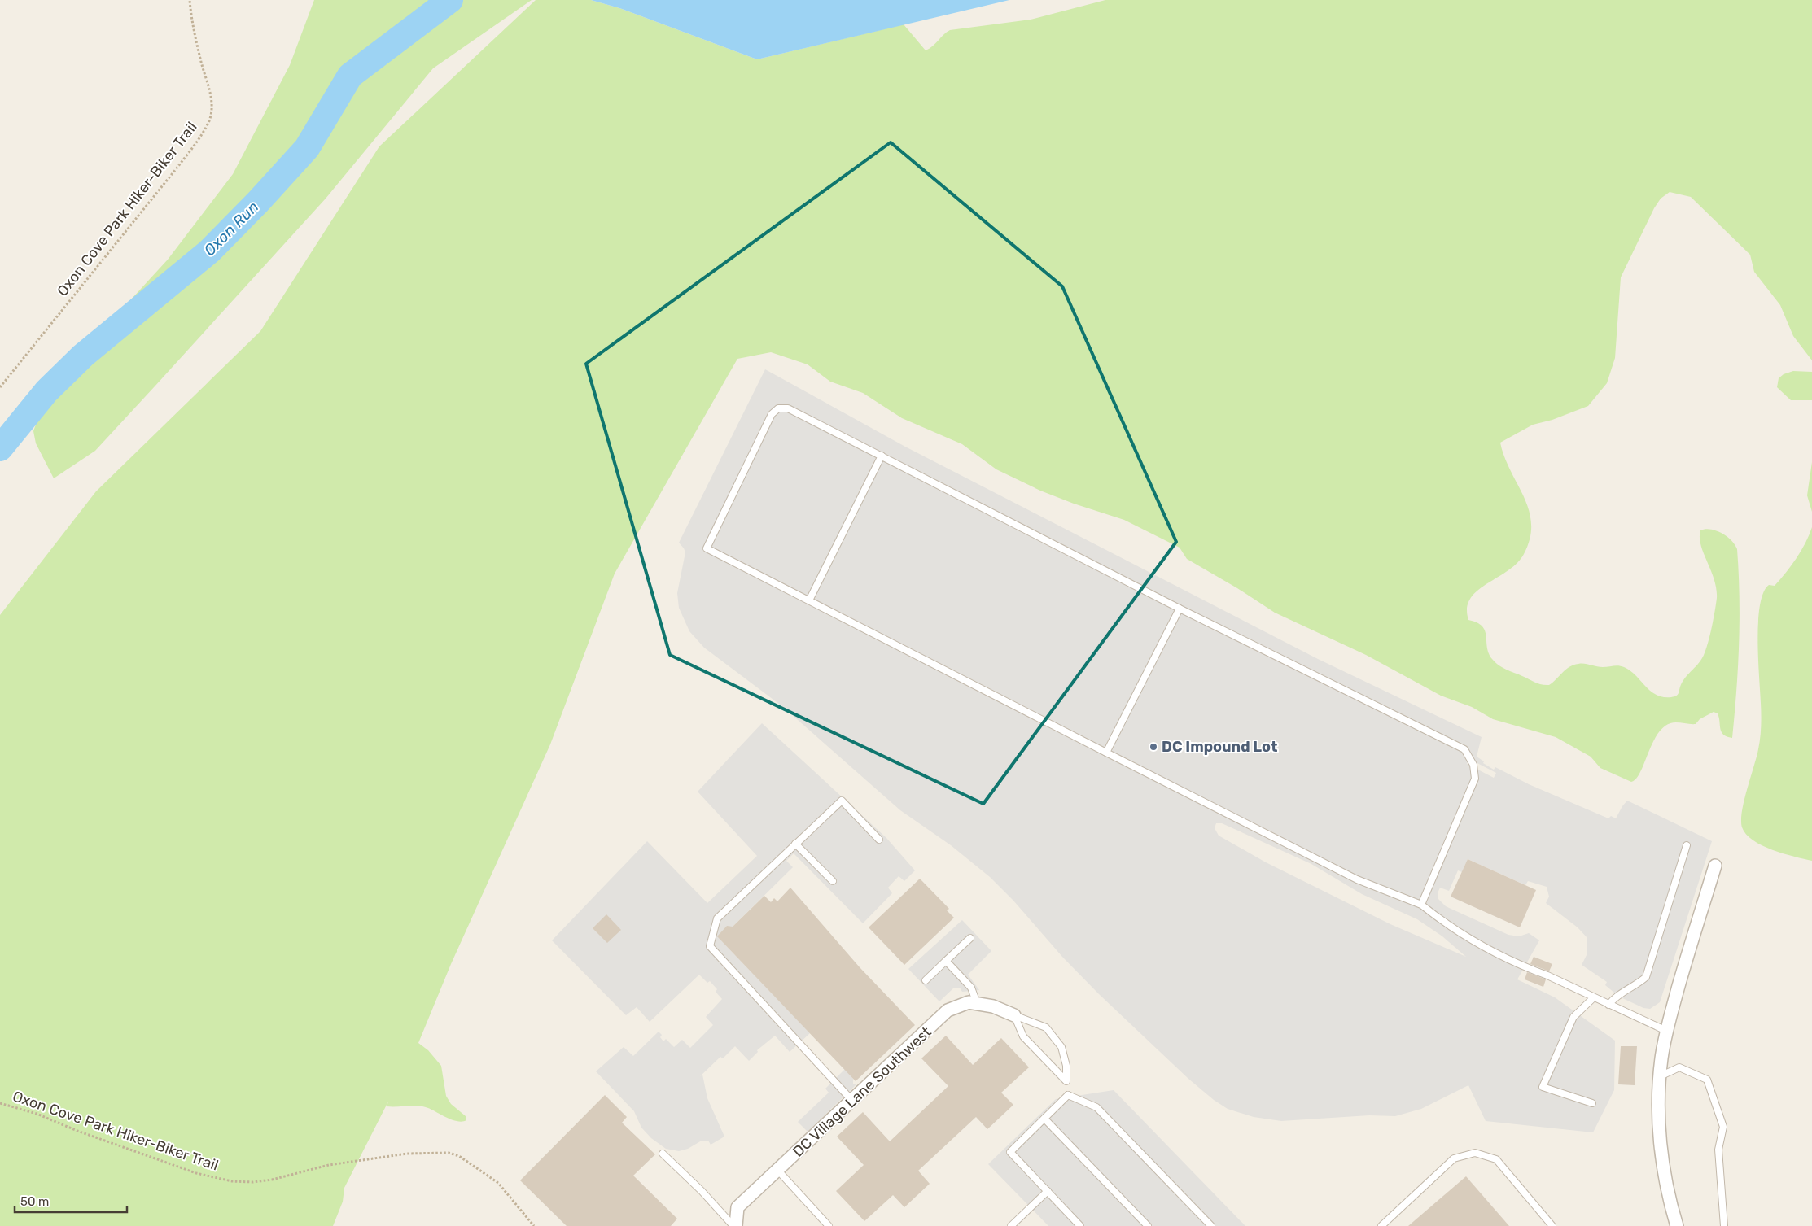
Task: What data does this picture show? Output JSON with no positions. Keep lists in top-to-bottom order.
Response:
{
  "streets": {
    "street": ["DC Village Lane Southwest"],
    "path": ["Oxon Cove Park Hiker-Biker Trail"]
  },
  "water": ["Oxon Run"],
  "places": ["DC Impound Lot"],
  "scale_bar": "50 m"
}
